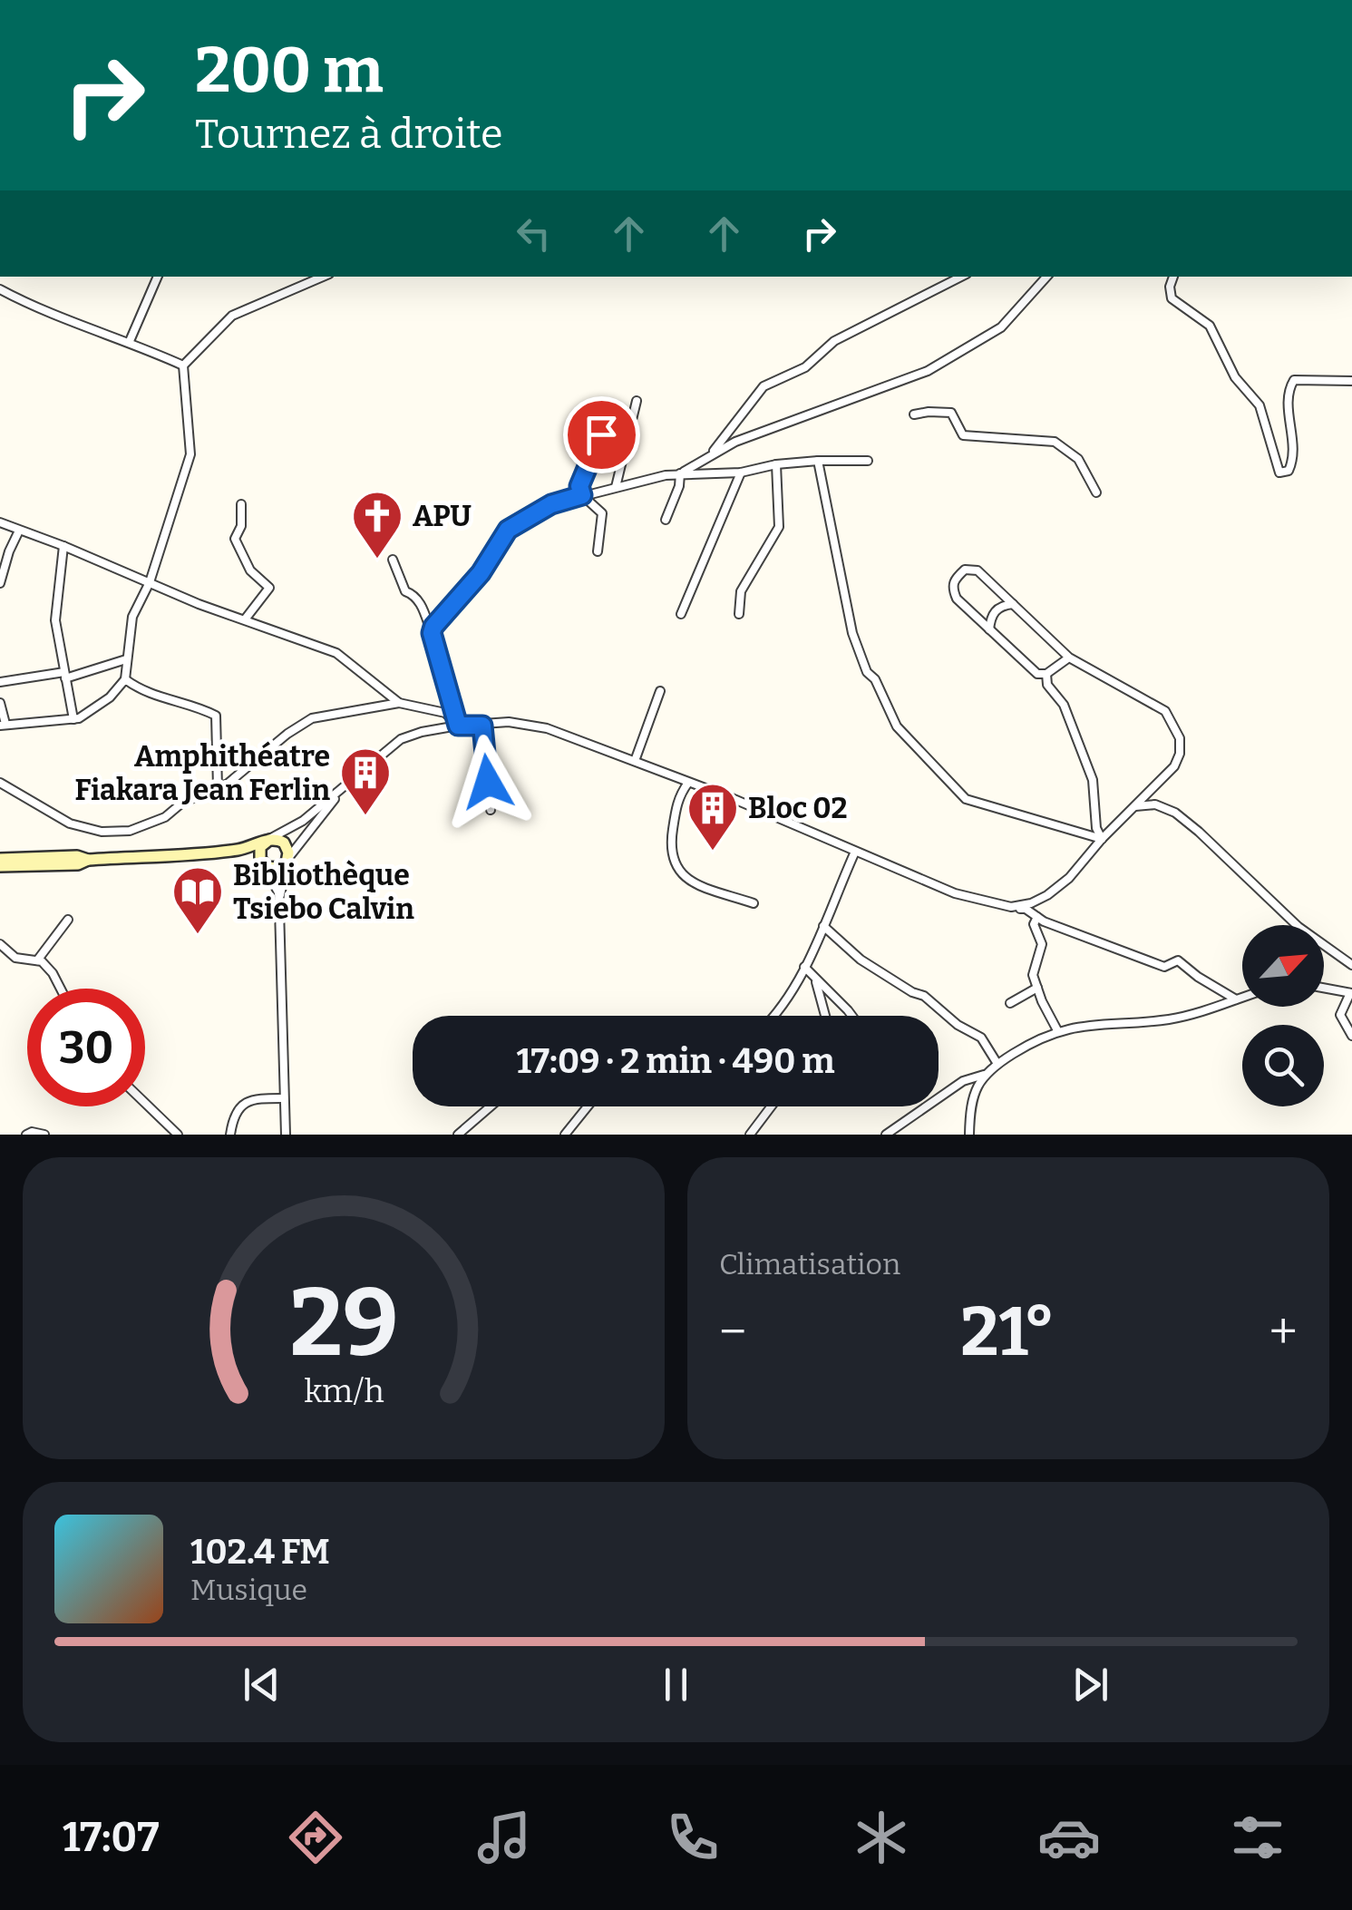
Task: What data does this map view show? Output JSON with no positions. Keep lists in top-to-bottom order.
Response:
{
  "places": {
    "church": ["APU"],
    "building": ["Amphithéatre Fiakara Jean Ferlin", "Bloc 02"],
    "library": ["Bibliothèque Tsiebo Calvin"]
  },
  "north": "top right",
  "page": {
    "turn": ["200 m", "Tournez à droite"],
    "limit": "30",
    "trip": "17:09 · 2 min · 490 m",
    "tile": "Climatisation",
    "heat": ["−", "21°", "+"],
    "song": ["102.4 FM", "Musique"],
    "tabs": "17:07",
    "gauge": ["29", "km/h"]
  }
}
